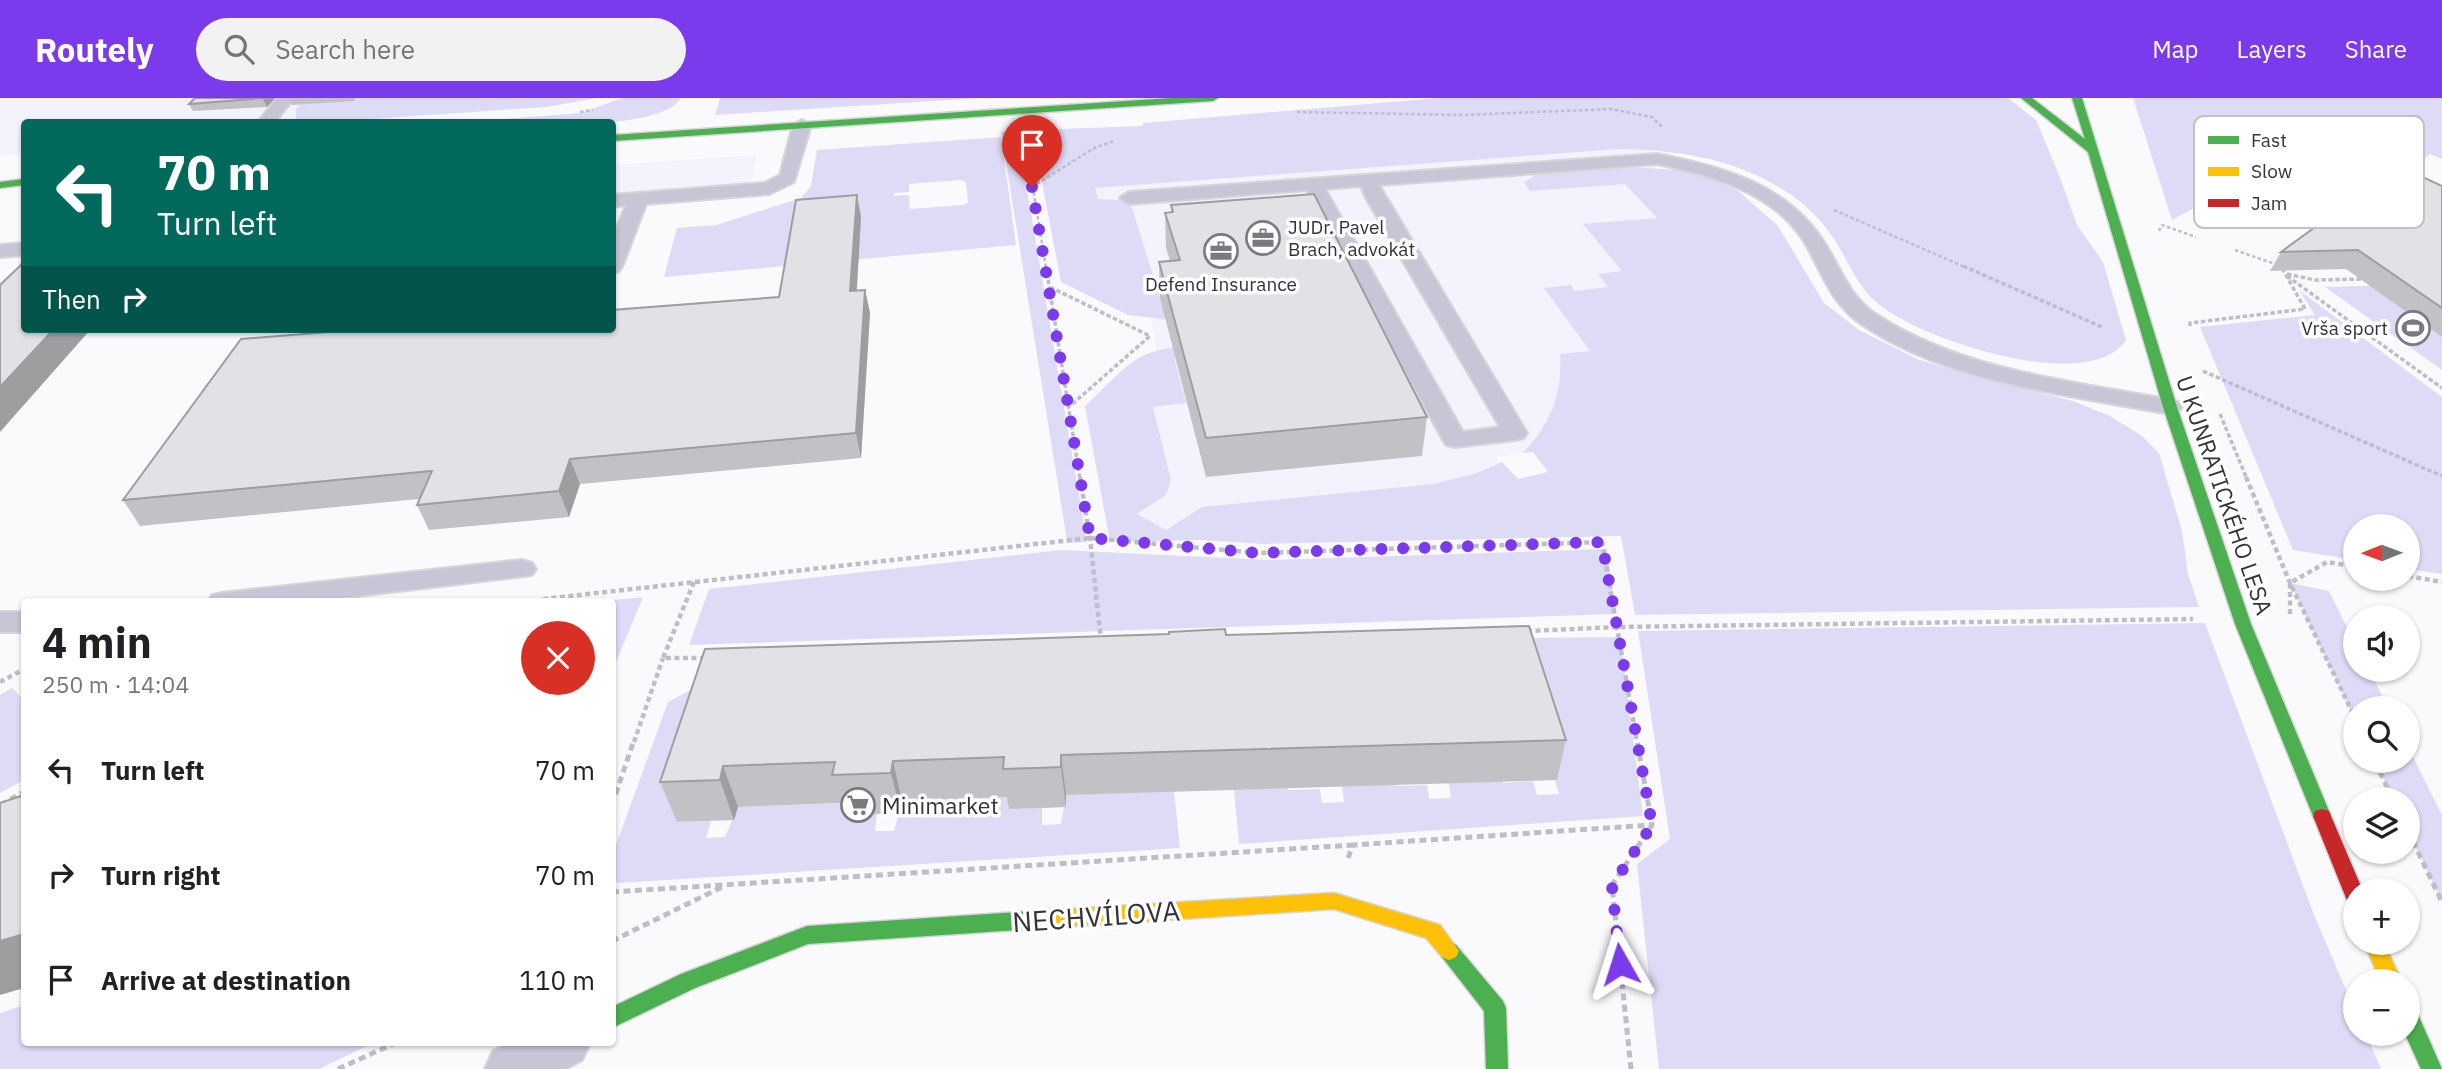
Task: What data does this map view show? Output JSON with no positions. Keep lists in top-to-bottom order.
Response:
{
  "streets": {
    "street": ["U KUNRATICKÉHO LESA", "NECHVÍLOVA"]
  },
  "places": {
    "office": ["JUDr. Pavel Brach, advokát", "Defend Insurance"],
    "sports": ["Vrša sport"],
    "supermarket": ["Minimarket"]
  },
  "legend": ["Fast", "Slow", "Jam"],
  "north": "left",
  "page": {
    "header": "Routely",
    "search": "Search here",
    "nav": ["Map", "Layers", "Share"],
    "turn": ["70 m", "Turn left"],
    "then": "Then",
    "map_buttons": ["+", "−"],
    "heading": ["4 min", "250 m · 14:04"],
    "list": [
      {
        "name": "Turn left",
        "value": "70 m"
      },
      {
        "name": "Turn right",
        "value": "70 m"
      },
      {
        "name": "Arrive at destination",
        "value": "110 m"
      }
    ]
  }
}
